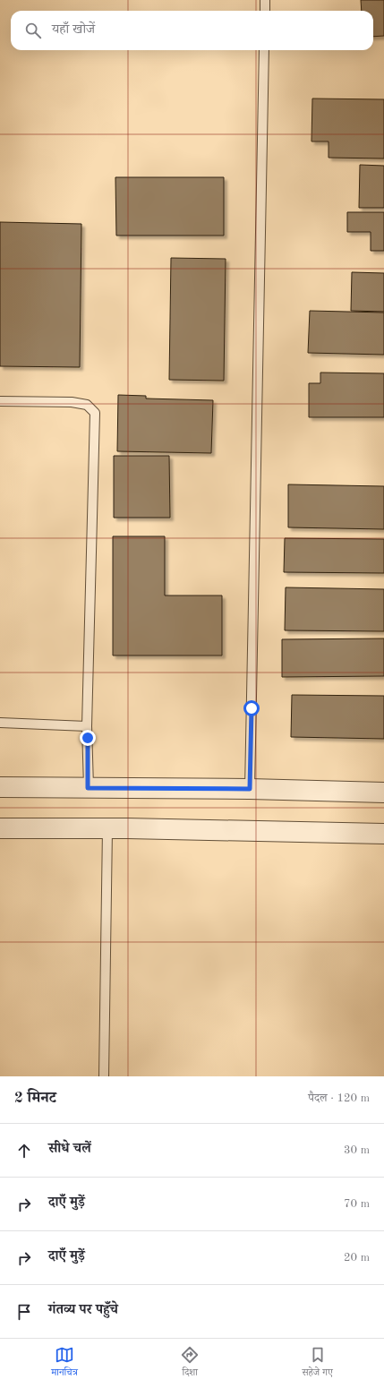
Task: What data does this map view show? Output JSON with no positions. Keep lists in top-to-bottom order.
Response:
{
  "page": {
    "search": "यहाँ खोजें",
    "heading": ["2 मिनट", "पैदल · 120 m"],
    "list": [
      ["सीधे चलें", "30 m"],
      ["दाएँ मुड़ें", "70 m"],
      ["दाएँ मुड़ें", "20 m"],
      "गंतव्य पर पहुँचे"
    ],
    "nav": ["मानचित्र", "दिशा", "सहेजे गए"]
  }
}
